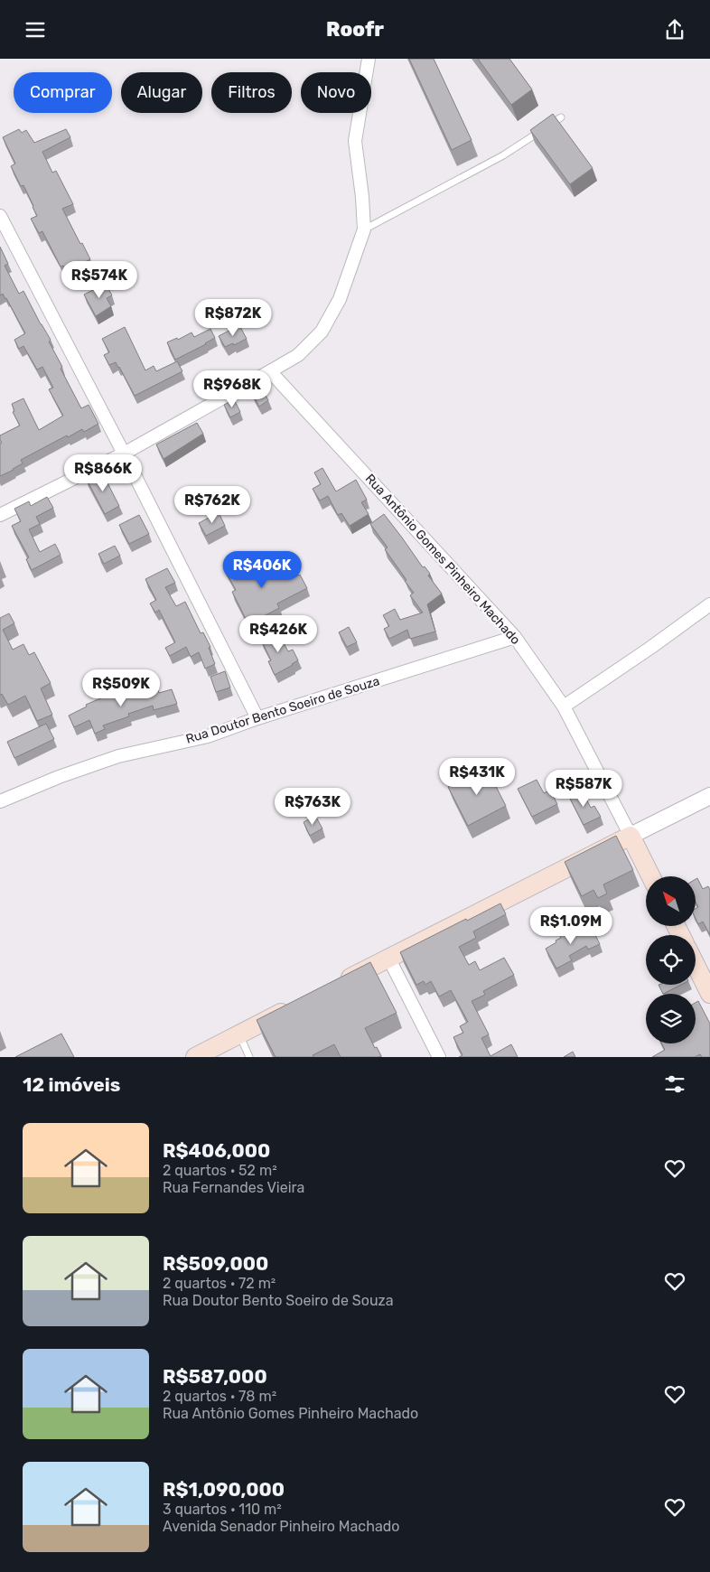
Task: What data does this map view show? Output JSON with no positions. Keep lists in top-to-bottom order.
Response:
{
  "streets": {
    "main road": ["Rua Antônio Gomes Pinheiro Machado"],
    "street": ["Rua Doutor Bento Soeiro de Souza"]
  },
  "crossings": [
    ["Rua Antônio Gomes Pinheiro Machado", "Rua Doutor Bento Soeiro de Souza"]
  ],
  "north": "top left",
  "page": {
    "header": "Roofr",
    "chip": [
      "Comprar",
      "Alugar",
      "Filtros",
      "Novo"
    ],
    "price": [
      "R$574K",
      "R$872K",
      "R$968K",
      "R$866K",
      "R$762K",
      "R$406K",
      "R$426K",
      "R$509K",
      "R$431K",
      "R$587K",
      "R$763K",
      "R$1.09M"
    ],
    "heading": "12 imóveis",
    "list": [
      {
        "name": "R$406,000",
        "note": "2 quartos · 52 m² · Rua Fernandes Vieira"
      },
      {
        "name": "R$509,000",
        "note": "2 quartos · 72 m² · Rua Doutor Bento Soeiro de Souza"
      },
      {
        "name": "R$587,000",
        "note": "2 quartos · 78 m² · Rua Antônio Gomes Pinheiro Machado"
      },
      {
        "name": "R$1,090,000",
        "note": "3 quartos · 110 m² · Avenida Senador Pinheiro Machado"
      }
    ]
  }
}
